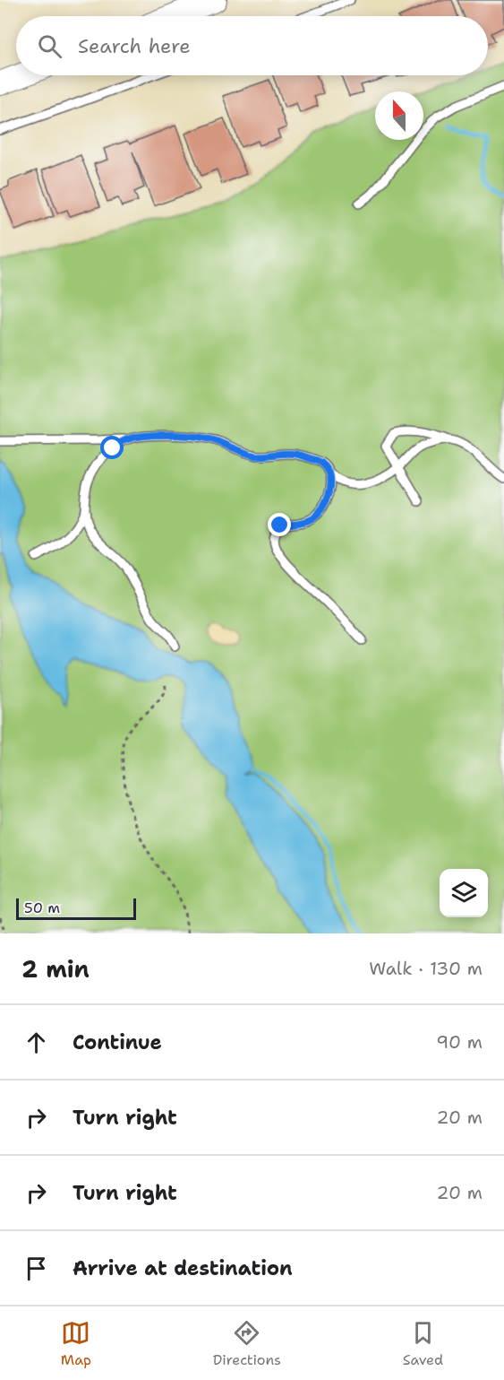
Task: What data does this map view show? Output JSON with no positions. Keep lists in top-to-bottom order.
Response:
{
  "scale_bar": "50 m",
  "north": "top",
  "page": {
    "search": "Search here",
    "scale": "50 m",
    "heading": ["2 min", "Walk · 130 m"],
    "list": [
      ["Continue", "90 m"],
      ["Turn right", "20 m"],
      ["Turn right", "20 m"],
      "Arrive at destination"
    ],
    "nav": ["Map", "Directions", "Saved"]
  }
}
